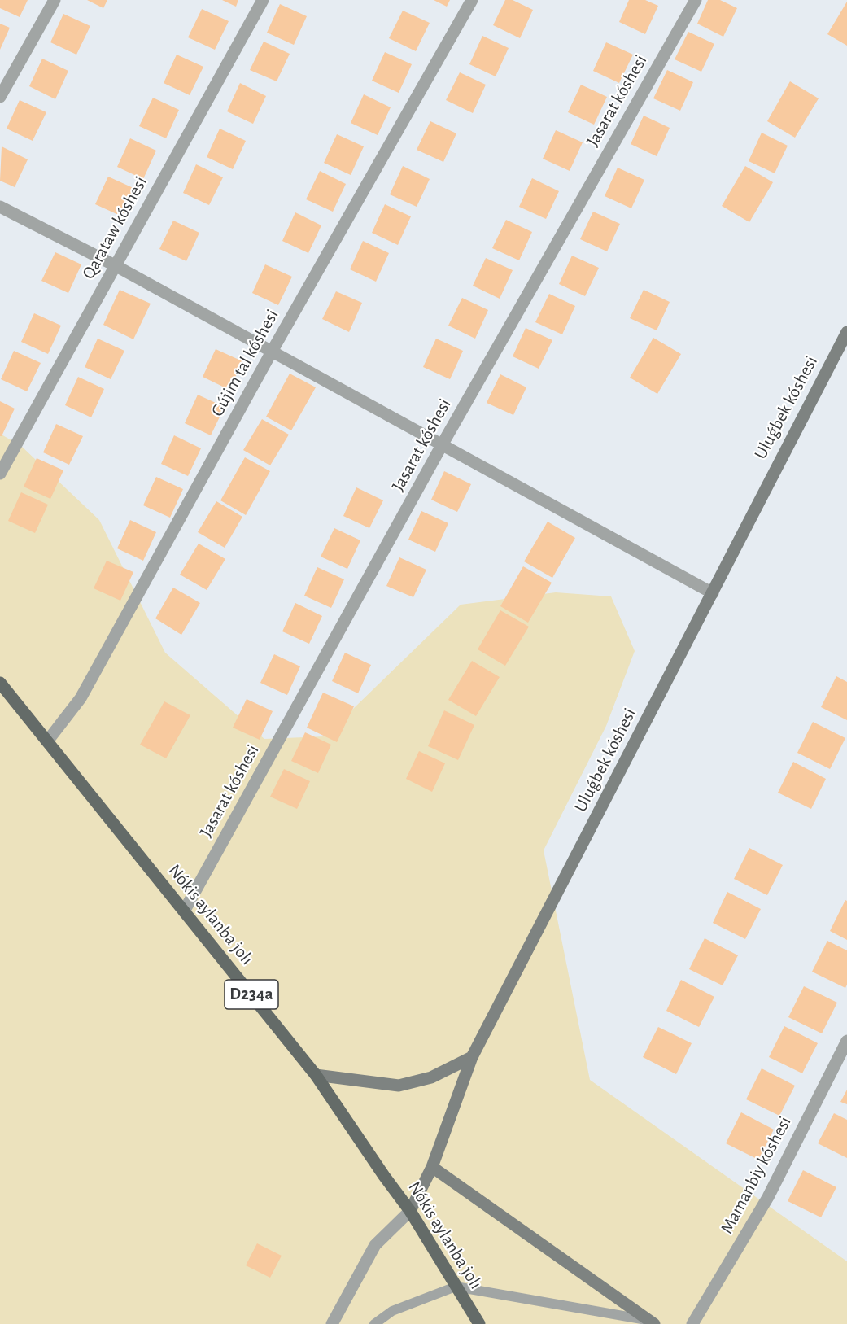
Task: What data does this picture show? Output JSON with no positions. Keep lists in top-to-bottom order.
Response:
{
  "streets": {
    "main road": ["Nókis aylanba jolı", "D234a"],
    "street": [
      "Jasarat kóshesi",
      "Qarataw kóshesi",
      "Gújim tal kóshesi",
      "Uluǵbek kóshesi",
      "Mamanbiy kóshesi"
    ]
  },
  "crossings": [
    ["Jasarat kóshesi", "Nókis aylanba jolı"],
    ["Gújim tal kóshesi", "Nókis aylanba jolı"],
    ["Uluǵbek kóshesi", "Nókis aylanba jolı"]
  ]
}
